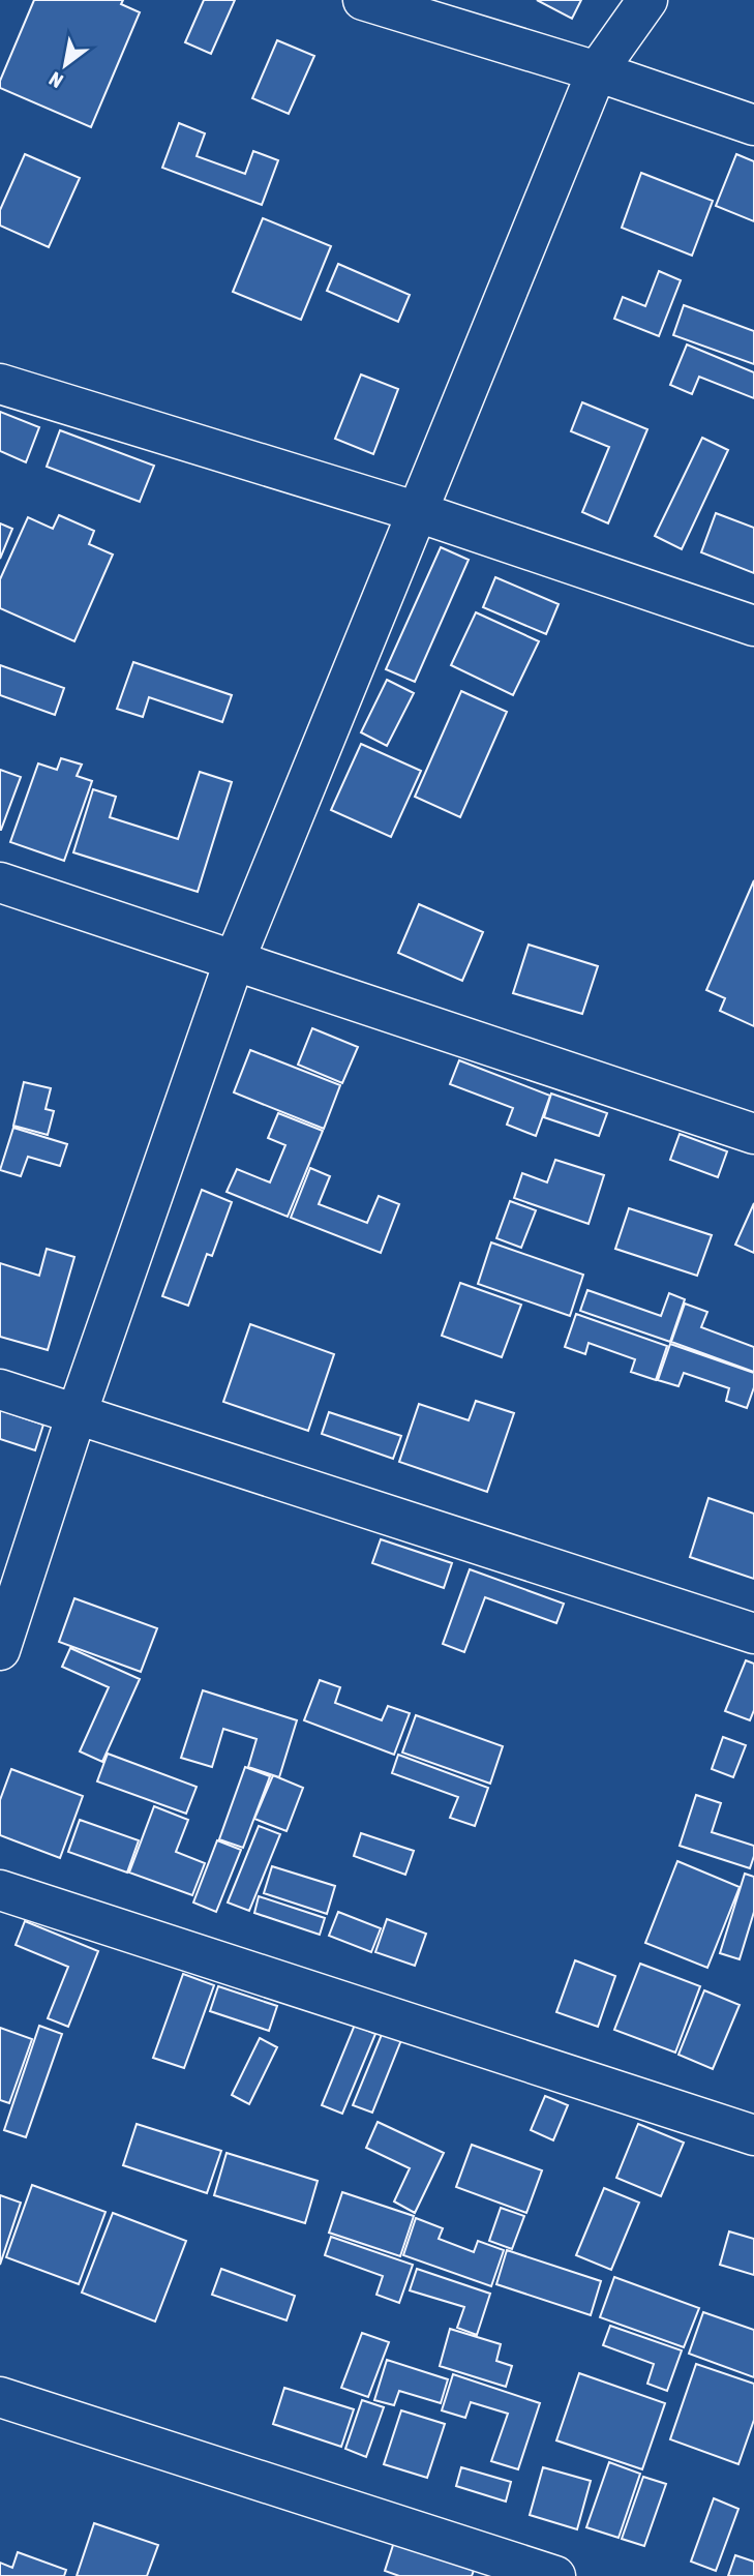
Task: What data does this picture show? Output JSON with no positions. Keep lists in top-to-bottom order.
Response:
{
  "north": "bottom left"
}
